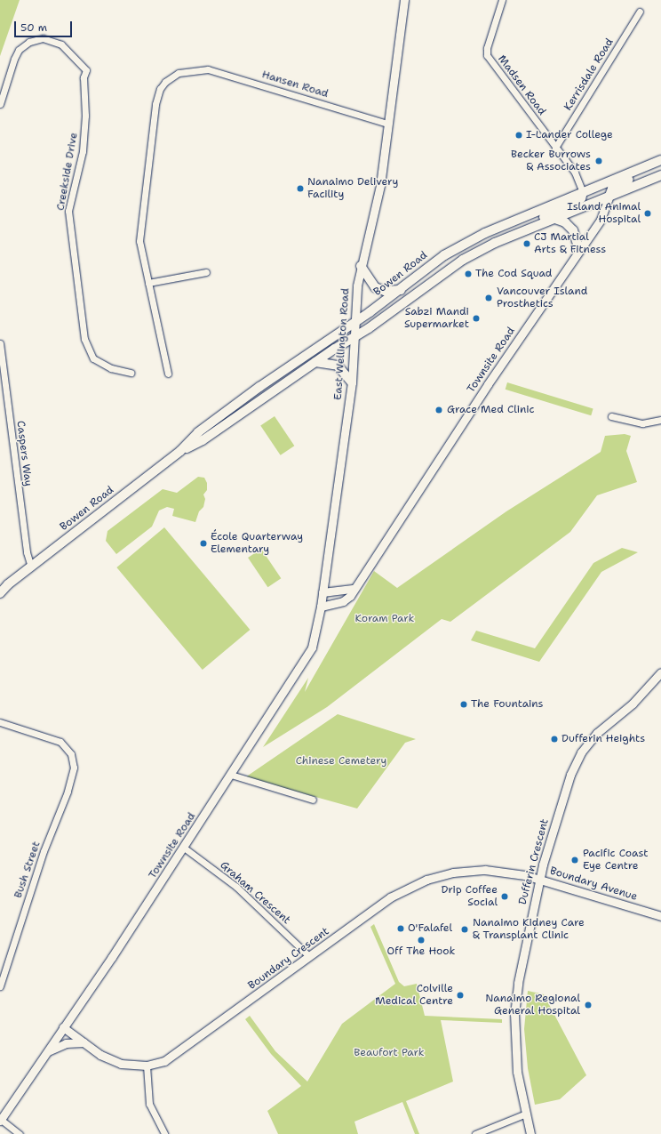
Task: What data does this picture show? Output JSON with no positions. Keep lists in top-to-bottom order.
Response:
{
  "streets": {
    "main road": ["Bowen Road"],
    "street": [
      "Kerrisdale Road",
      "Hansen Road",
      "Madsen Road",
      "Creekside Drive",
      "East Wellington Road",
      "Townsite Road",
      "Caspers Way",
      "Dufferin Crescent",
      "Bush Street",
      "Boundary Avenue",
      "Graham Crescent",
      "Boundary Crescent"
    ]
  },
  "crossings": [
    ["Kerrisdale Road", "Madsen Road"],
    ["Hansen Road", "East Wellington Road"],
    ["Madsen Road", "Bowen Road"],
    ["Bowen Road", "East Wellington Road"],
    ["Bowen Road", "Townsite Road"],
    ["Bowen Road", "Caspers Way"],
    ["East Wellington Road", "Townsite Road"],
    ["Townsite Road", "Graham Crescent"],
    ["Townsite Road", "Boundary Crescent"],
    ["Dufferin Crescent", "Boundary Avenue"],
    ["Dufferin Crescent", "Boundary Crescent"],
    ["Boundary Avenue", "Boundary Crescent"],
    ["Graham Crescent", "Boundary Crescent"]
  ],
  "parks": ["Koram Park", "Chinese Cemetery", "Beaufort Park"],
  "places": [
    "I-Lander College",
    "Becker Burrows & Associates",
    "Nanaimo Delivery Facility",
    "Island Animal Hospital",
    "CJ Martial Arts & Fitness",
    "The Cod Squad",
    "Vancouver Island Prosthetics",
    "Sabzi Mandi Supermarket",
    "Grace Med Clinic",
    "École Quarterway Elementary",
    "The Fountains",
    "Dufferin Heights",
    "Pacific Coast Eye Centre",
    "Drip Coffee Social",
    "O'Falafel",
    "Nanaimo Kidney Care & Transplant Clinic",
    "Off The Hook",
    "Colville Medical Centre",
    "Nanaimo Regional General Hospital"
  ],
  "scale_bar": "50 m"
}
